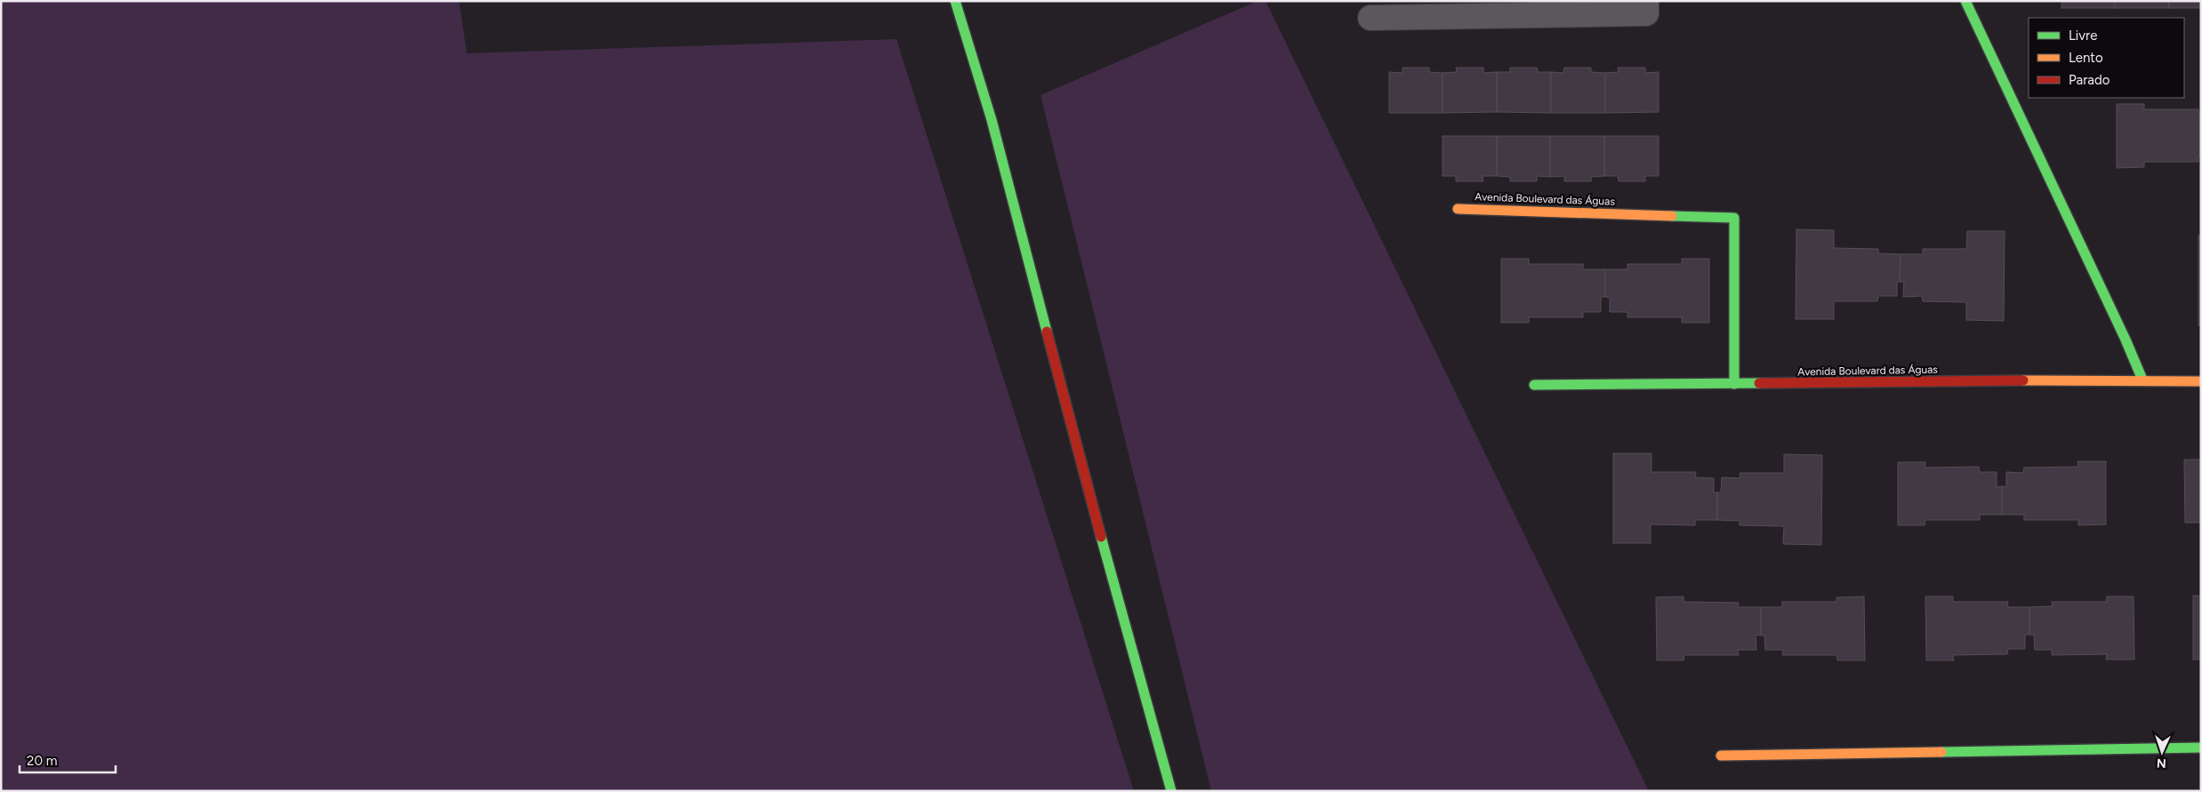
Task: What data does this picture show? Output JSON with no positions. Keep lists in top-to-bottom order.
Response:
{
  "streets": {
    "street": ["Avenida Boulevard das Águas"]
  },
  "legend": ["Livre", "Lento", "Parado"],
  "scale_bar": "20 m",
  "north": "bottom"
}
